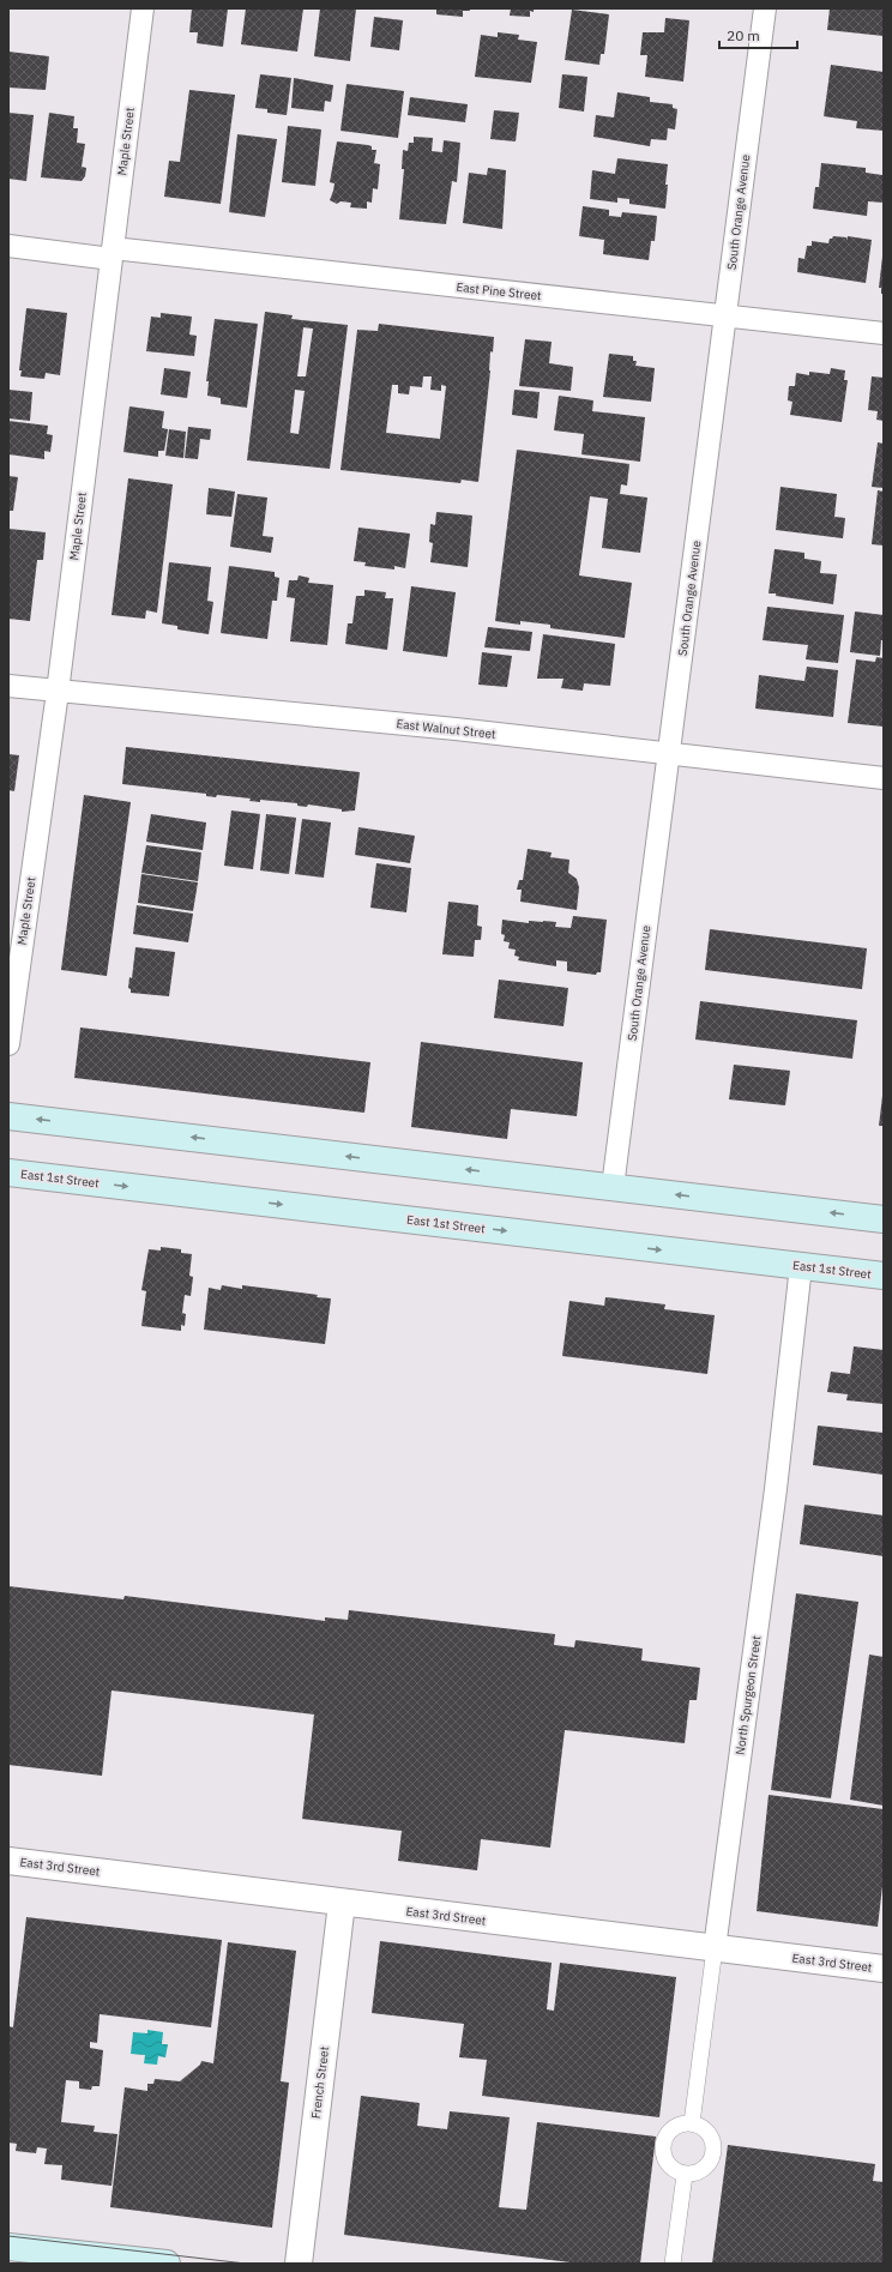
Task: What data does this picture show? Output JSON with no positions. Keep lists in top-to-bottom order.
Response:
{
  "streets": {
    "main road": ["East 1st Street"],
    "street": [
      "Maple Street",
      "South Orange Avenue",
      "East Pine Street",
      "East Walnut Street",
      "North Spurgeon Street",
      "East 3rd Street",
      "French Street"
    ]
  },
  "crossings": [
    ["Maple Street", "East Pine Street"],
    ["Maple Street", "East Walnut Street"],
    ["South Orange Avenue", "East Pine Street"],
    ["South Orange Avenue", "East Walnut Street"],
    ["East 1st Street", "North Spurgeon Street"],
    ["North Spurgeon Street", "East 3rd Street"],
    ["East 3rd Street", "French Street"]
  ],
  "scale_bar": "20 m"
}
